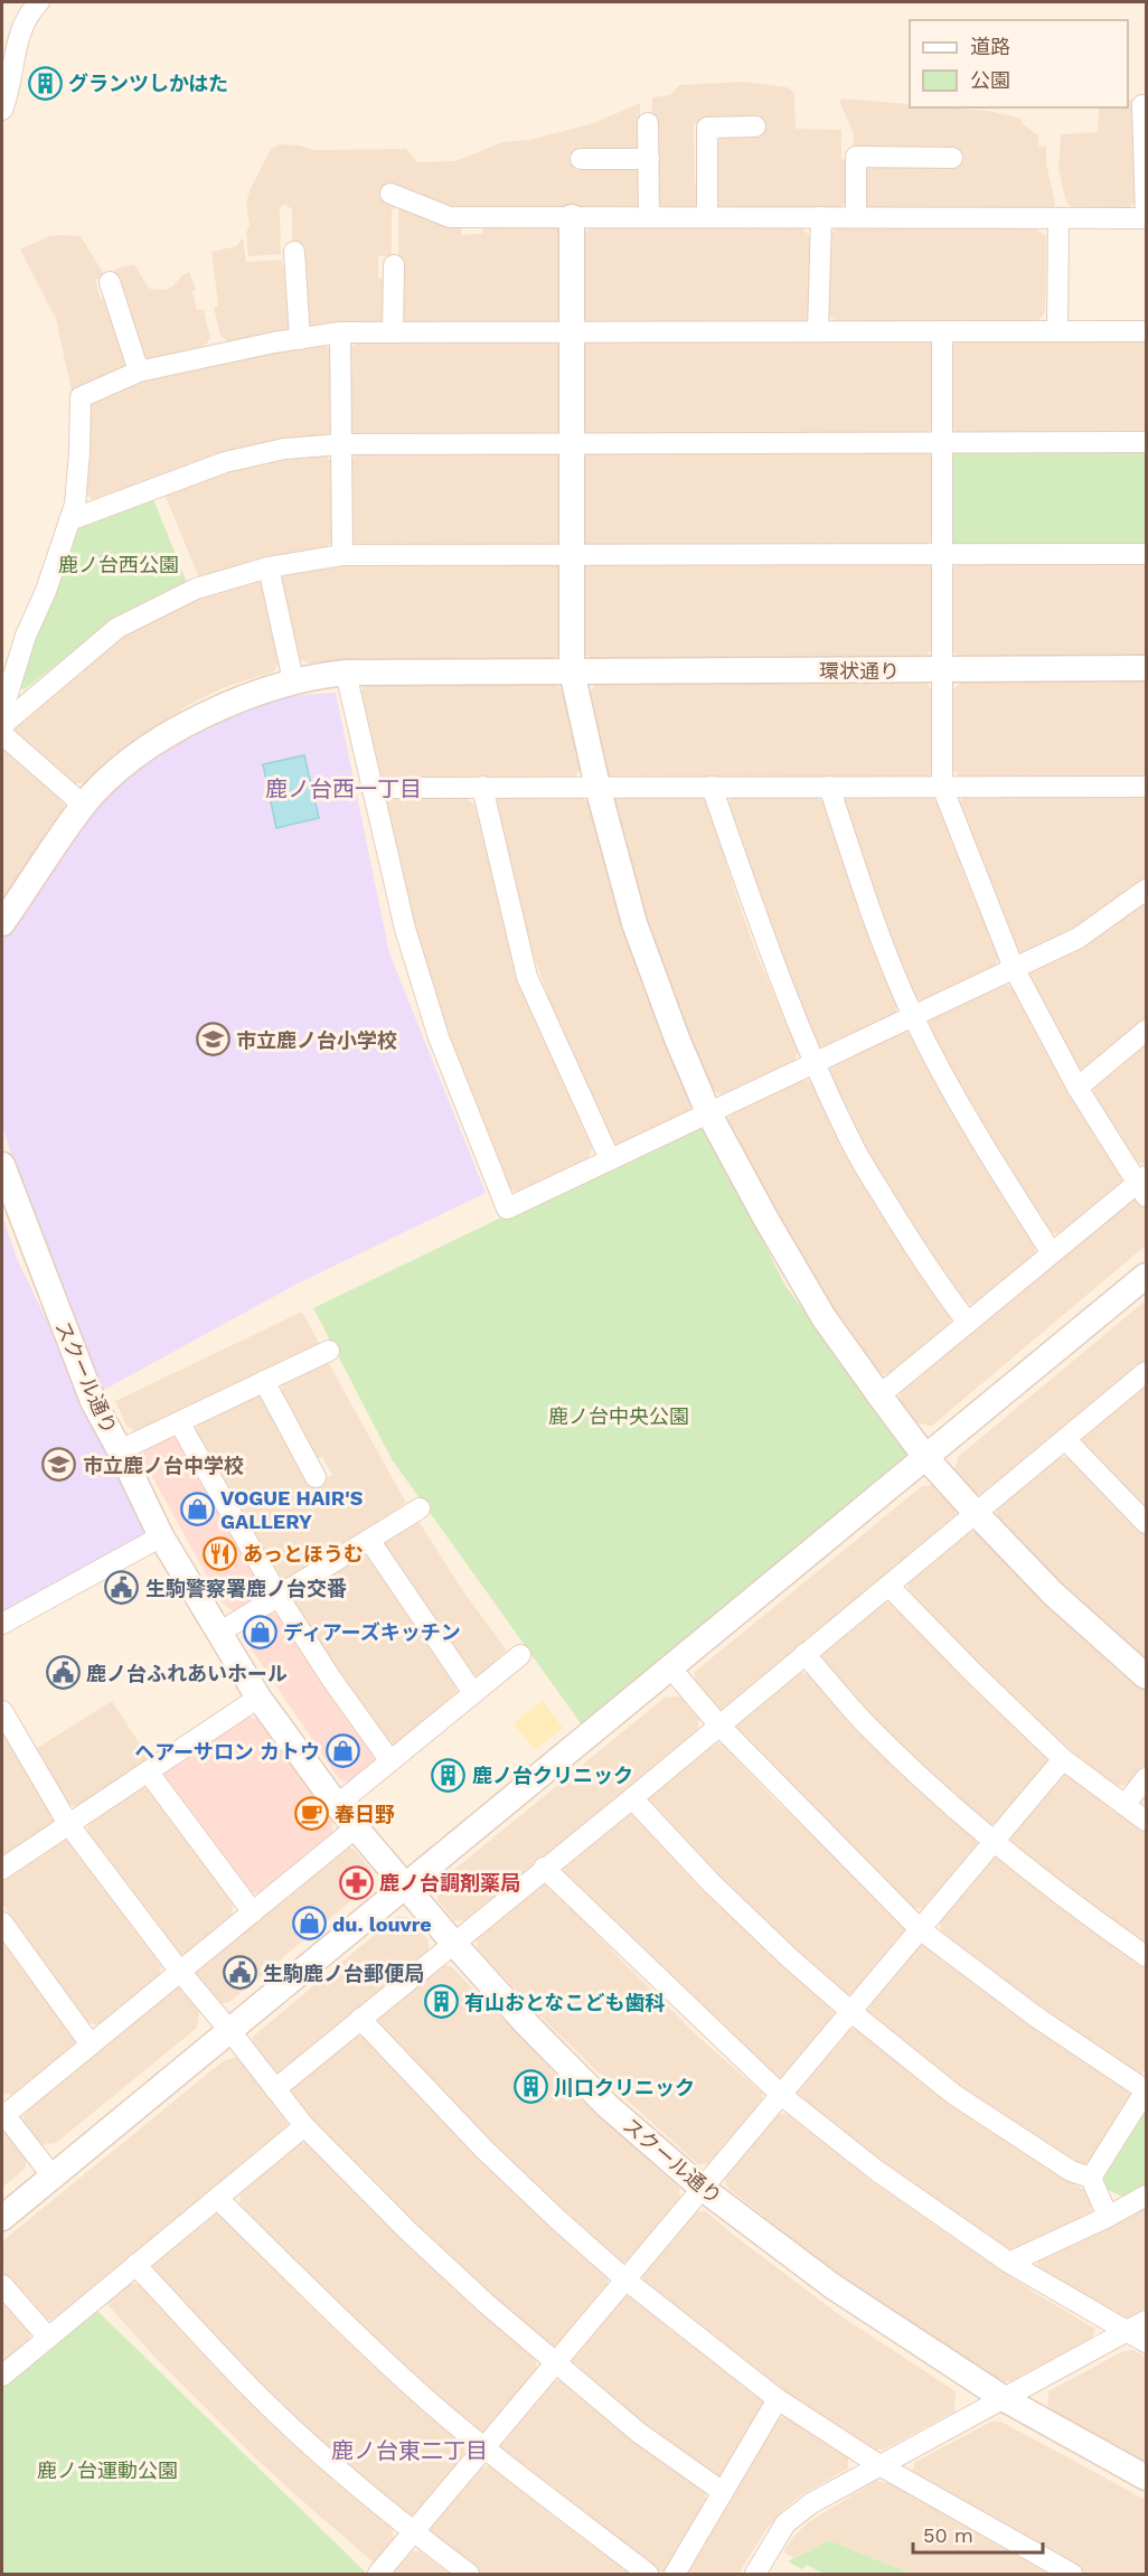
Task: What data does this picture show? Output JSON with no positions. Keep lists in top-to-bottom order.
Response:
{
  "streets": {
    "street": ["環状通り", "スクール通り"]
  },
  "districts": ["鹿ノ台西一丁目", "鹿ノ台東二丁目"],
  "parks": ["鹿ノ台西公園", "鹿ノ台中央公園", "鹿ノ台運動公園"],
  "places": {
    "building": [
      "グランツしかはた",
      "鹿ノ台クリニック",
      "有山おとなこども歯科",
      "川口クリニック"
    ],
    "school or university": ["市立鹿ノ台小学校", "市立鹿ノ台中学校"],
    "shop": [
      "VOGUE HAIR'S GALLERY",
      "ディアーズキッチン",
      "ヘアーサロン カトウ",
      "du. louvre"
    ],
    "restaurant": ["あっとほうむ"],
    "public building": ["生駒警察署鹿ノ台交番", "鹿ノ台ふれあいホール", "生駒鹿ノ台郵便局"],
    "cafe": ["春日野"],
    "pharmacy": ["鹿ノ台調剤薬局"]
  },
  "legend": ["道路", "公園"],
  "scale_bar": "50 m"
}
